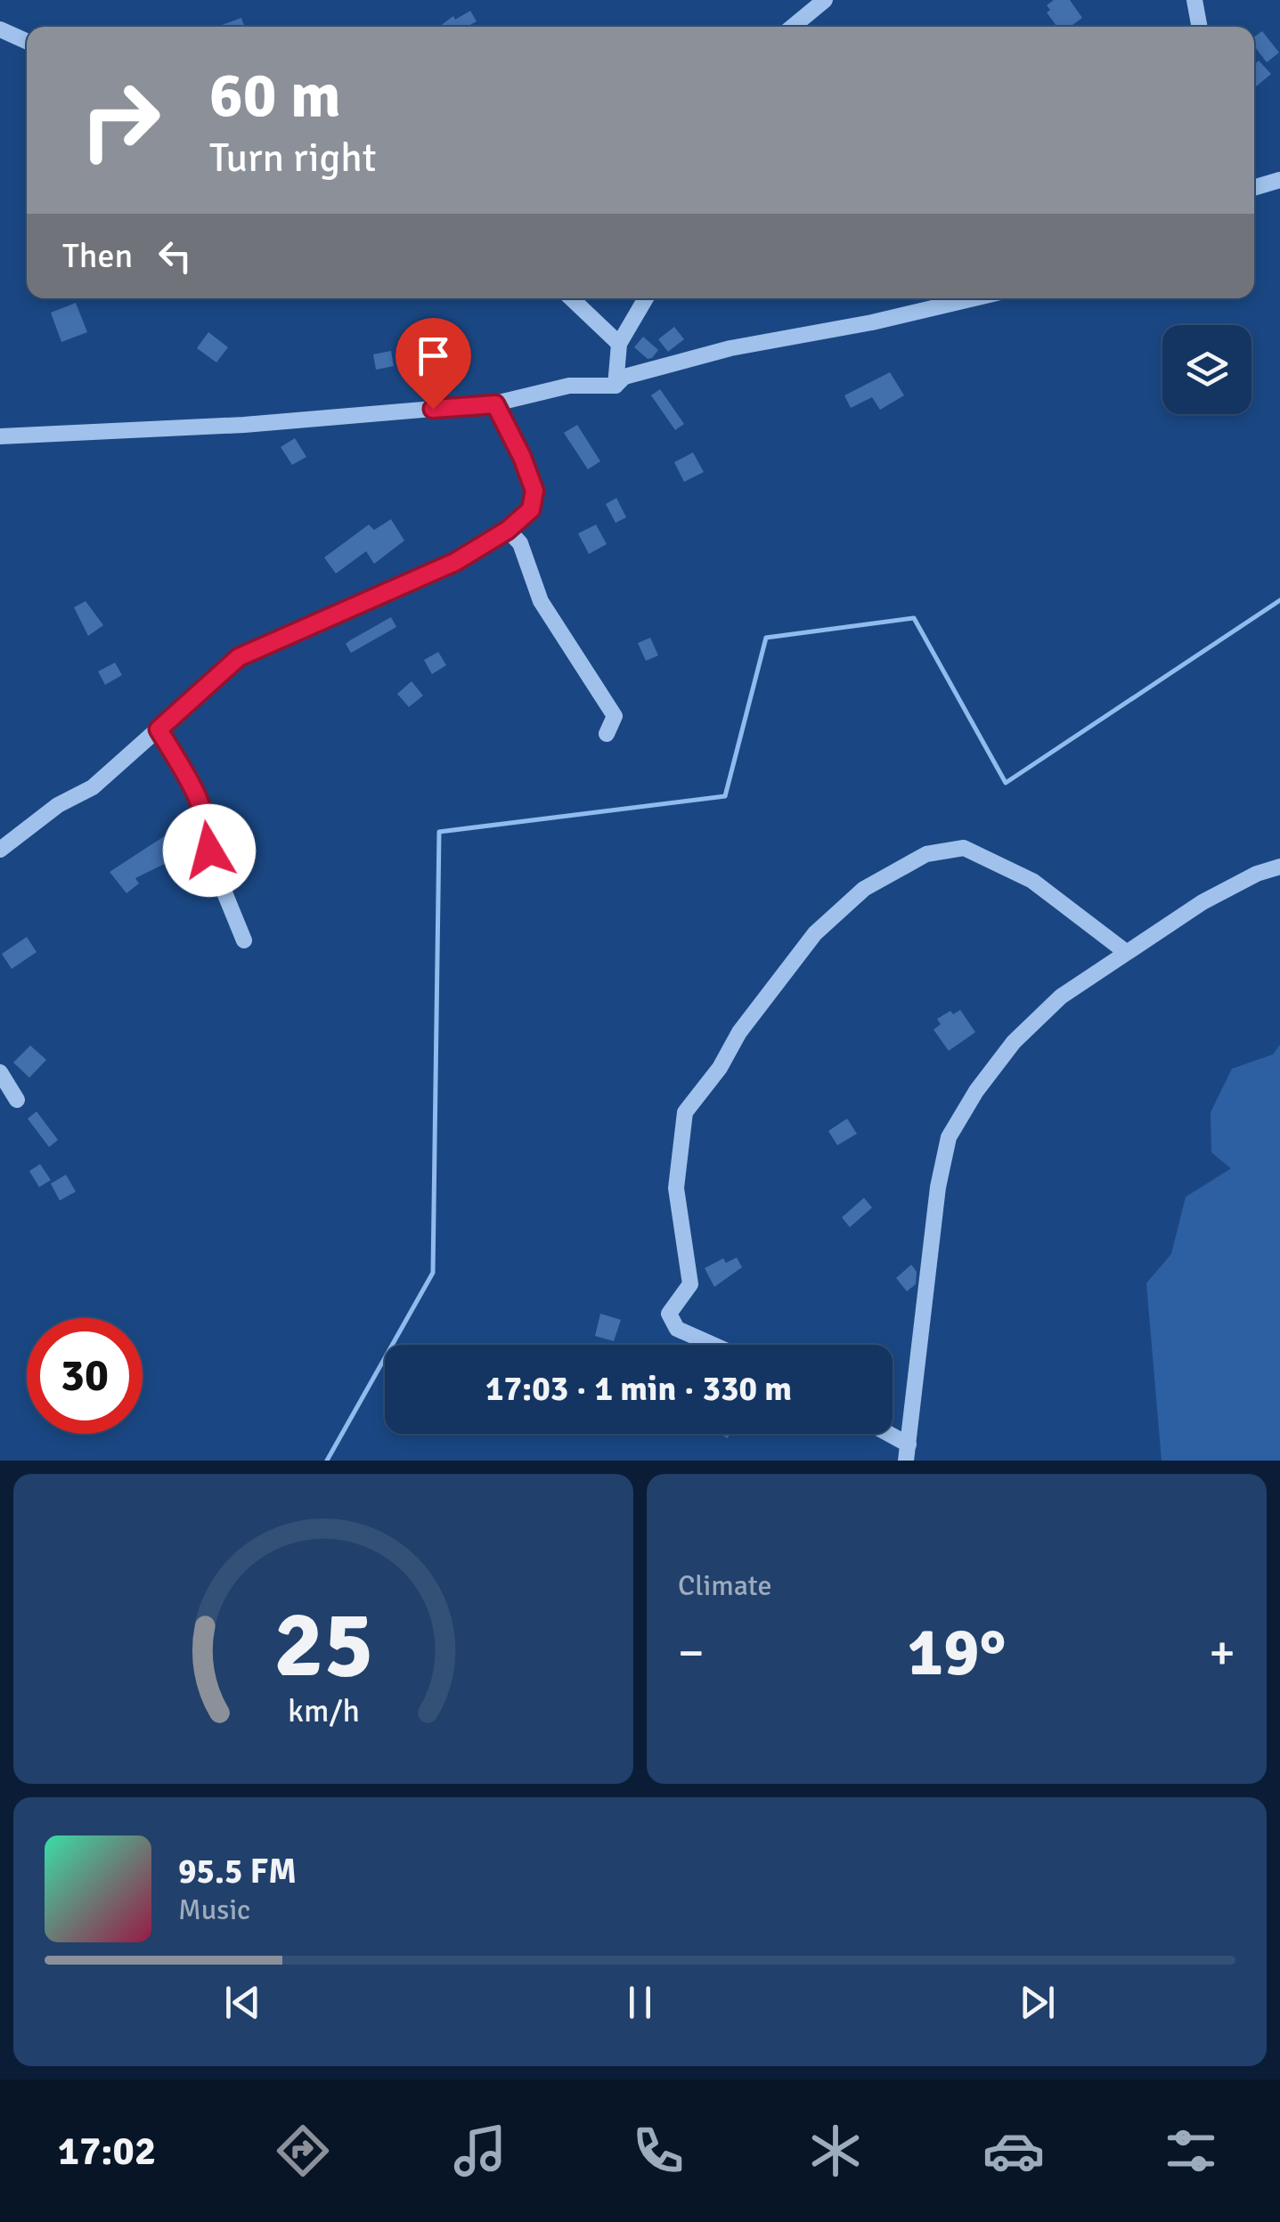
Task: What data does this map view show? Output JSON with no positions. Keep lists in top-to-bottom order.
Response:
{
  "page": {
    "turn": ["60 m", "Turn right"],
    "then": "Then",
    "limit": "30",
    "trip": "17:03 · 1 min · 330 m",
    "tile": "Climate",
    "heat": ["−", "19°", "+"],
    "song": ["95.5 FM", "Music"],
    "tabs": "17:02",
    "gauge": ["25", "km/h"]
  }
}
